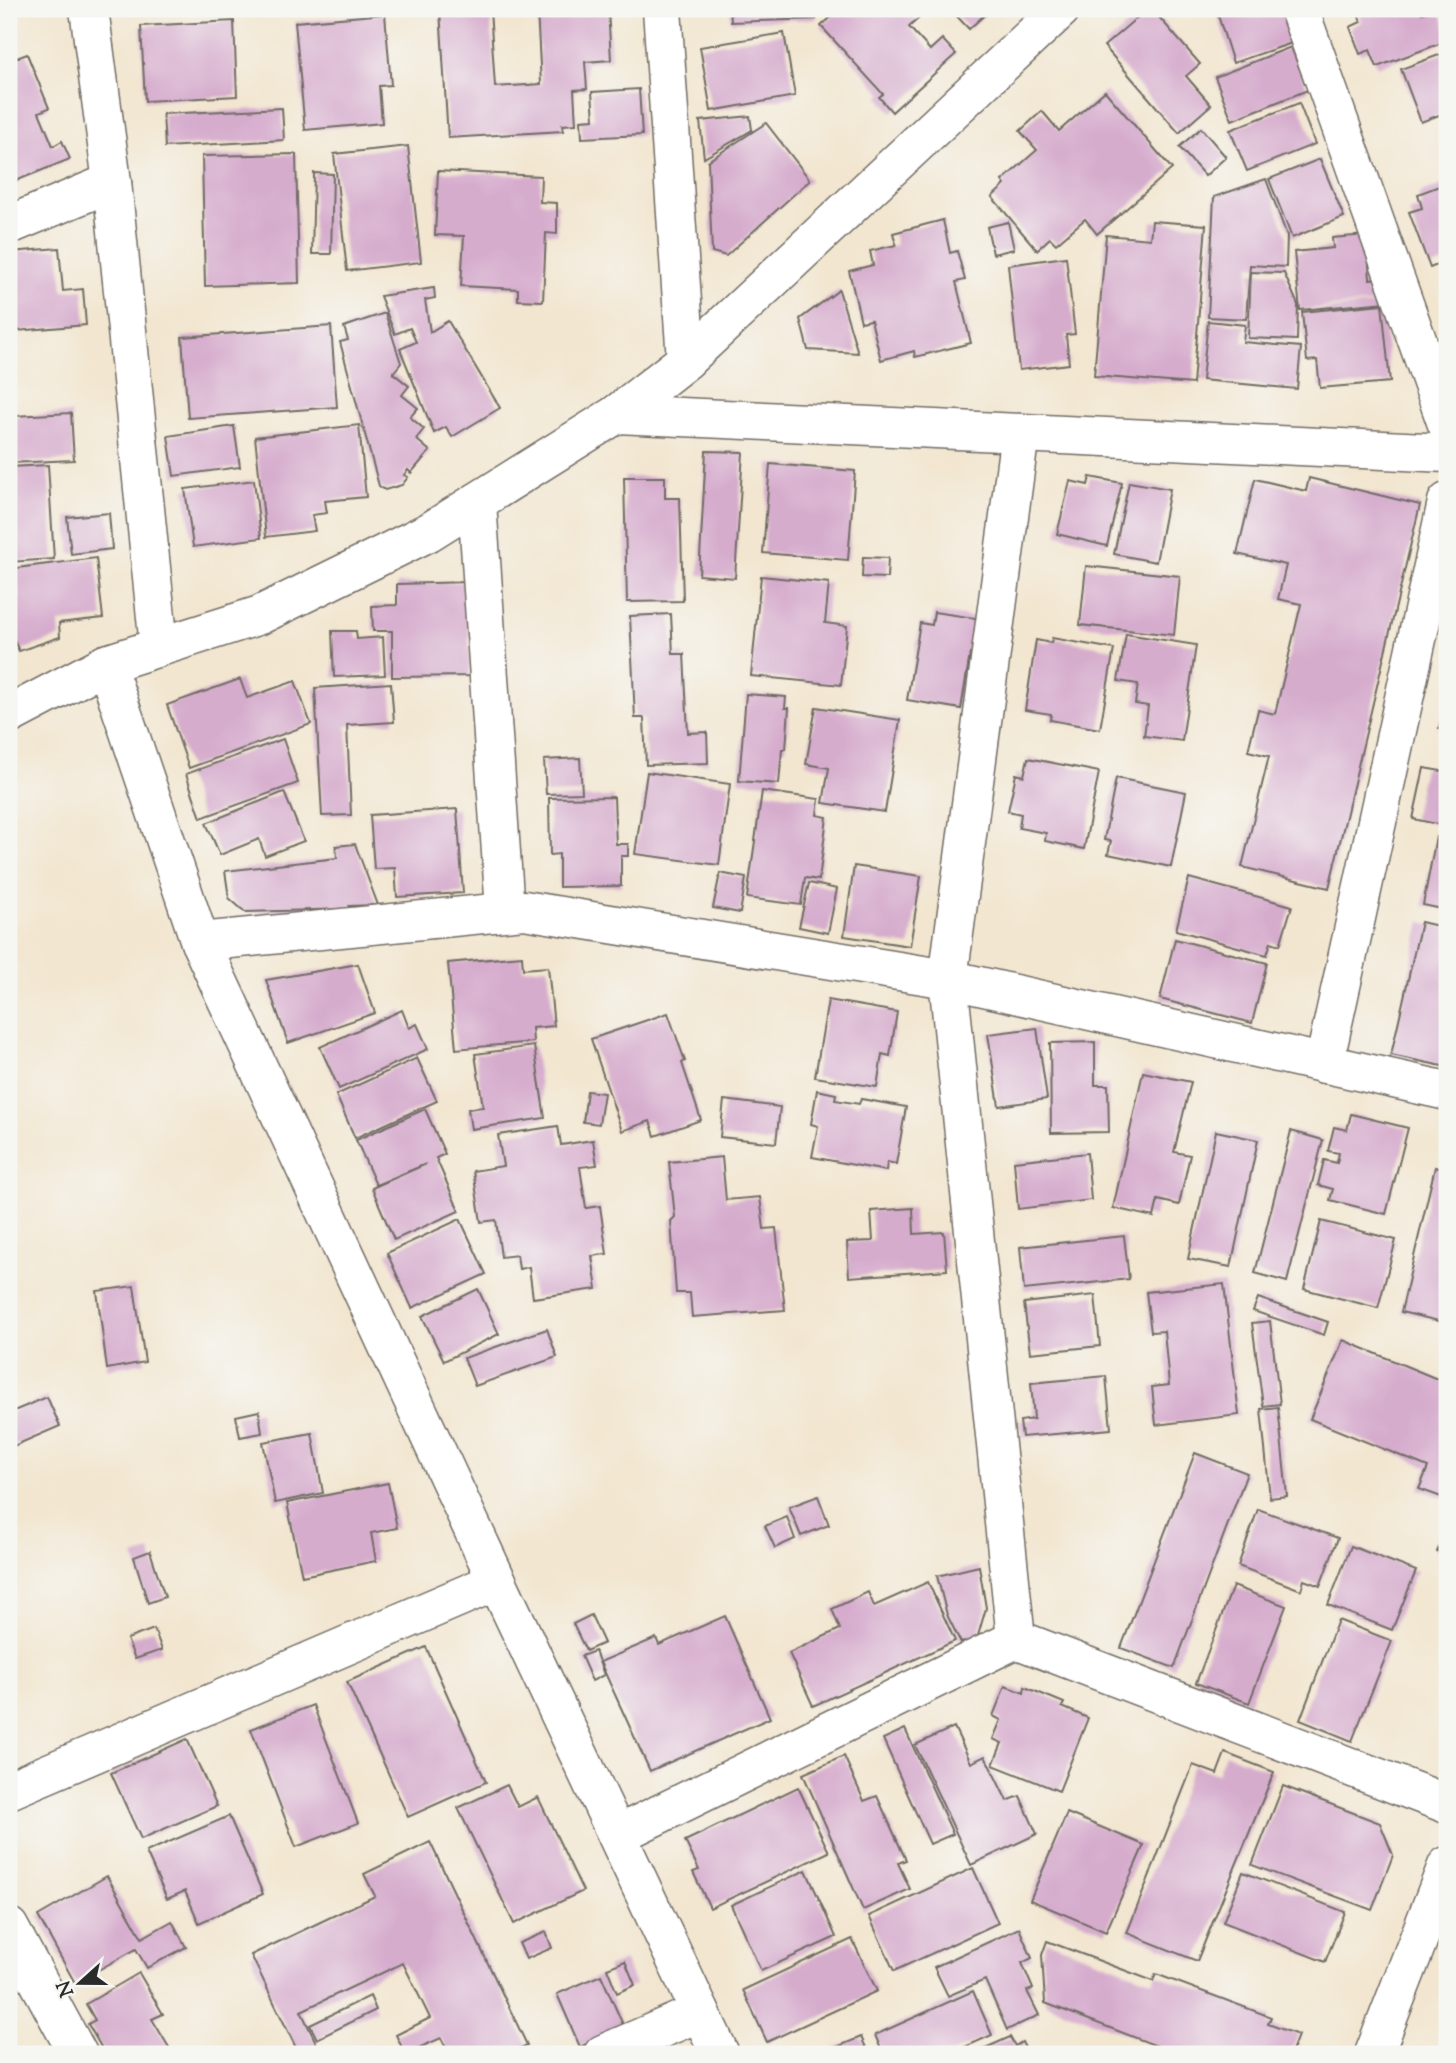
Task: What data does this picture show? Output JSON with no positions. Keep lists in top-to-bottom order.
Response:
{
  "north": "left"
}
